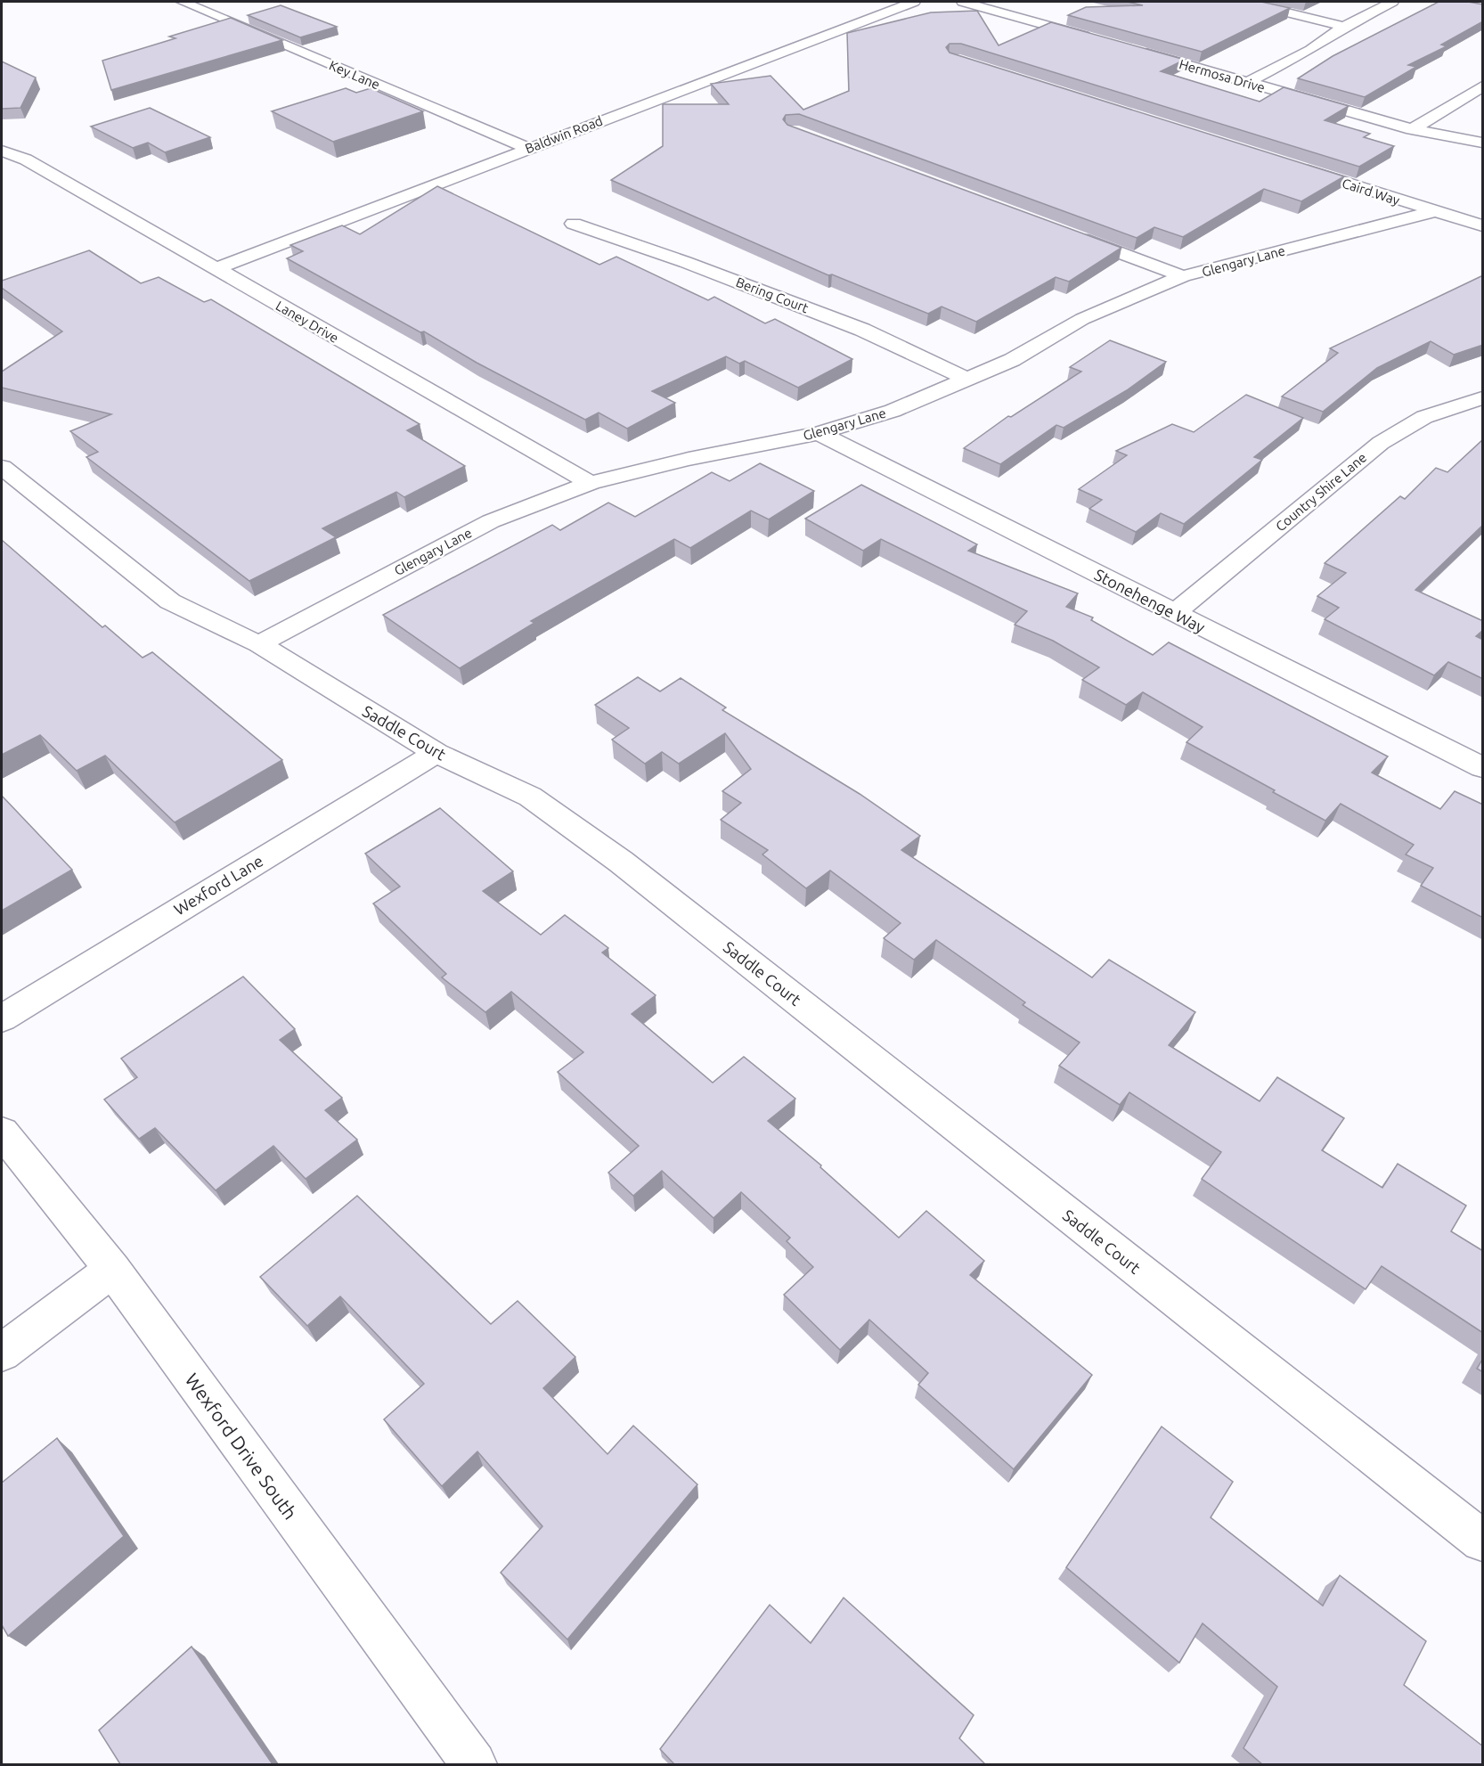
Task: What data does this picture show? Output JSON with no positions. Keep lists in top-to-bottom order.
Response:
{
  "streets": {
    "street": [
      "Key Lane",
      "Hermosa Drive",
      "Baldwin Road",
      "Caird Way",
      "Glengary Lane",
      "Bering Court",
      "Laney Drive",
      "Country Shire Lane",
      "Stonehenge Way",
      "Saddle Court",
      "Wexford Lane",
      "Wexford Drive South"
    ]
  },
  "crossings": [
    ["Key Lane", "Baldwin Road"],
    ["Baldwin Road", "Laney Drive"],
    ["Caird Way", "Glengary Lane"],
    ["Glengary Lane", "Bering Court"],
    ["Glengary Lane", "Laney Drive"],
    ["Glengary Lane", "Stonehenge Way"],
    ["Glengary Lane", "Saddle Court"],
    ["Country Shire Lane", "Stonehenge Way"],
    ["Saddle Court", "Wexford Lane"]
  ]
}
